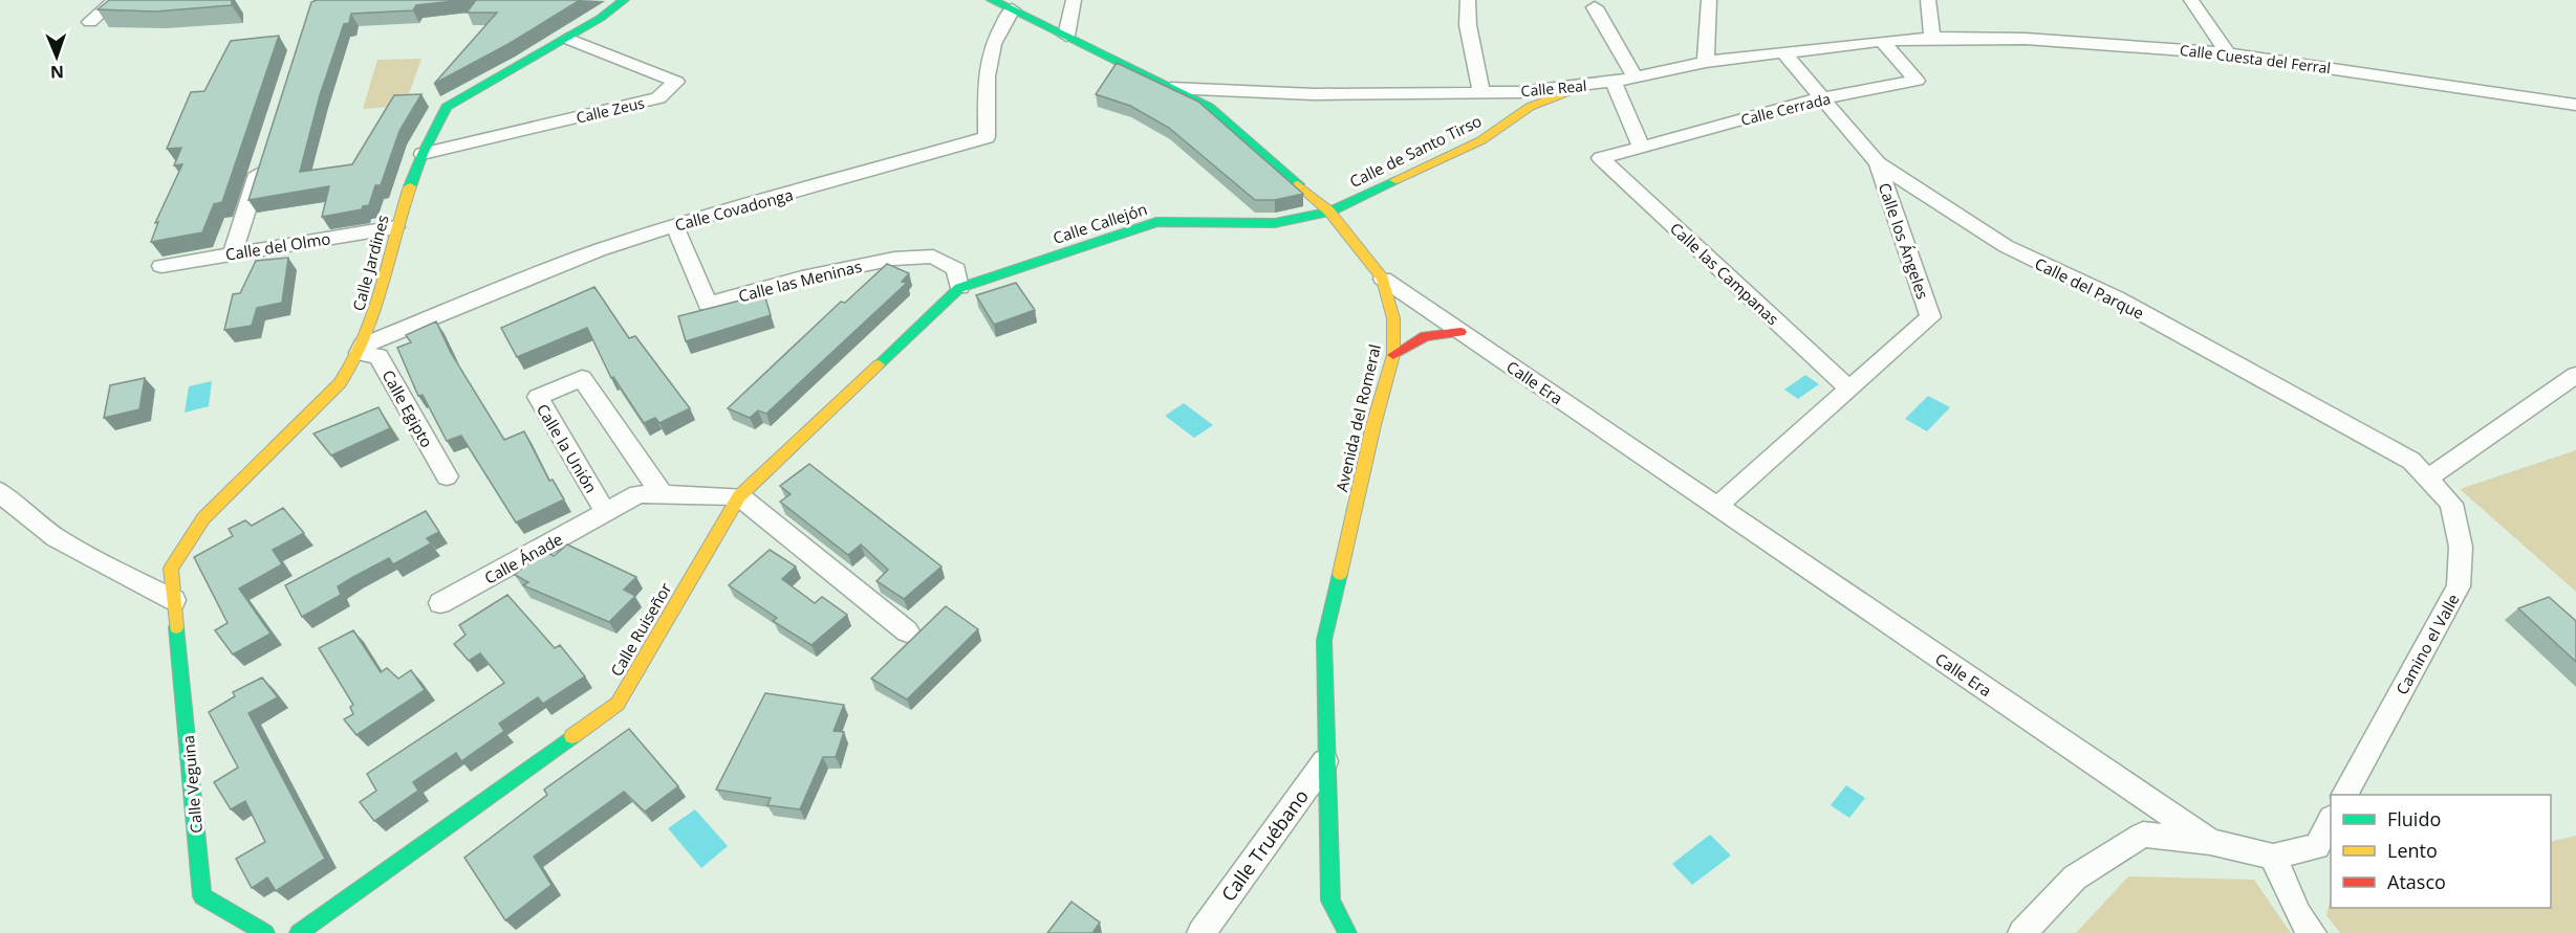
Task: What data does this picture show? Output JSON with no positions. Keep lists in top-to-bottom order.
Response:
{
  "streets": {
    "street": [
      "Calle Cuesta del Ferral",
      "Calle Real",
      "Calle Cerrada",
      "Calle Zeus",
      "Calle de Santo Tirso",
      "Calle Covadonga",
      "Calle Callejón",
      "Calle los Ángeles",
      "Calle del Olmo",
      "Calle Jardines",
      "Calle las Campanas",
      "Calle las Meninas",
      "Calle del Parque",
      "Calle Era",
      "Calle Egipto",
      "Avenida del Romeral",
      "Calle la Unión",
      "Calle Ánade",
      "Calle Ruiseñor",
      "Camino el Valle",
      "Calle Veguina",
      "Calle Truébano"
    ]
  },
  "crossings": [
    ["Calle Cuesta del Ferral", "Calle Real"],
    ["Calle Real", "Calle Cerrada"],
    ["Calle Real", "Calle de Santo Tirso"],
    ["Calle Real", "Calle del Parque"],
    ["Calle Real", "Avenida del Romeral"],
    ["Calle Cerrada", "Calle las Campanas"],
    ["Calle Cerrada", "Calle del Parque"],
    ["Calle Zeus", "Calle Jardines"],
    ["Calle de Santo Tirso", "Calle Callejón"],
    ["Calle de Santo Tirso", "Avenida del Romeral"],
    ["Calle Covadonga", "Calle Jardines"],
    ["Calle Covadonga", "Calle las Meninas"],
    ["Calle Covadonga", "Calle Egipto"],
    ["Calle Covadonga", "Avenida del Romeral"],
    ["Calle Callejón", "Calle las Meninas"],
    ["Calle Callejón", "Avenida del Romeral"],
    ["Calle Callejón", "Calle Ruiseñor"],
    ["Calle los Ángeles", "Calle las Campanas"],
    ["Calle los Ángeles", "Calle del Parque"],
    ["Calle del Olmo", "Calle Jardines"],
    ["Calle Jardines", "Calle Egipto"],
    ["Calle Jardines", "Calle Veguina"],
    ["Calle las Meninas", "Calle Ruiseñor"],
    ["Calle del Parque", "Camino el Valle"],
    ["Calle Era", "Avenida del Romeral"],
    ["Avenida del Romeral", "Calle Truébano"],
    ["Calle la Unión", "Calle Ánade"]
  ],
  "legend": ["Fluido", "Lento", "Atasco"],
  "north": "bottom"
}
